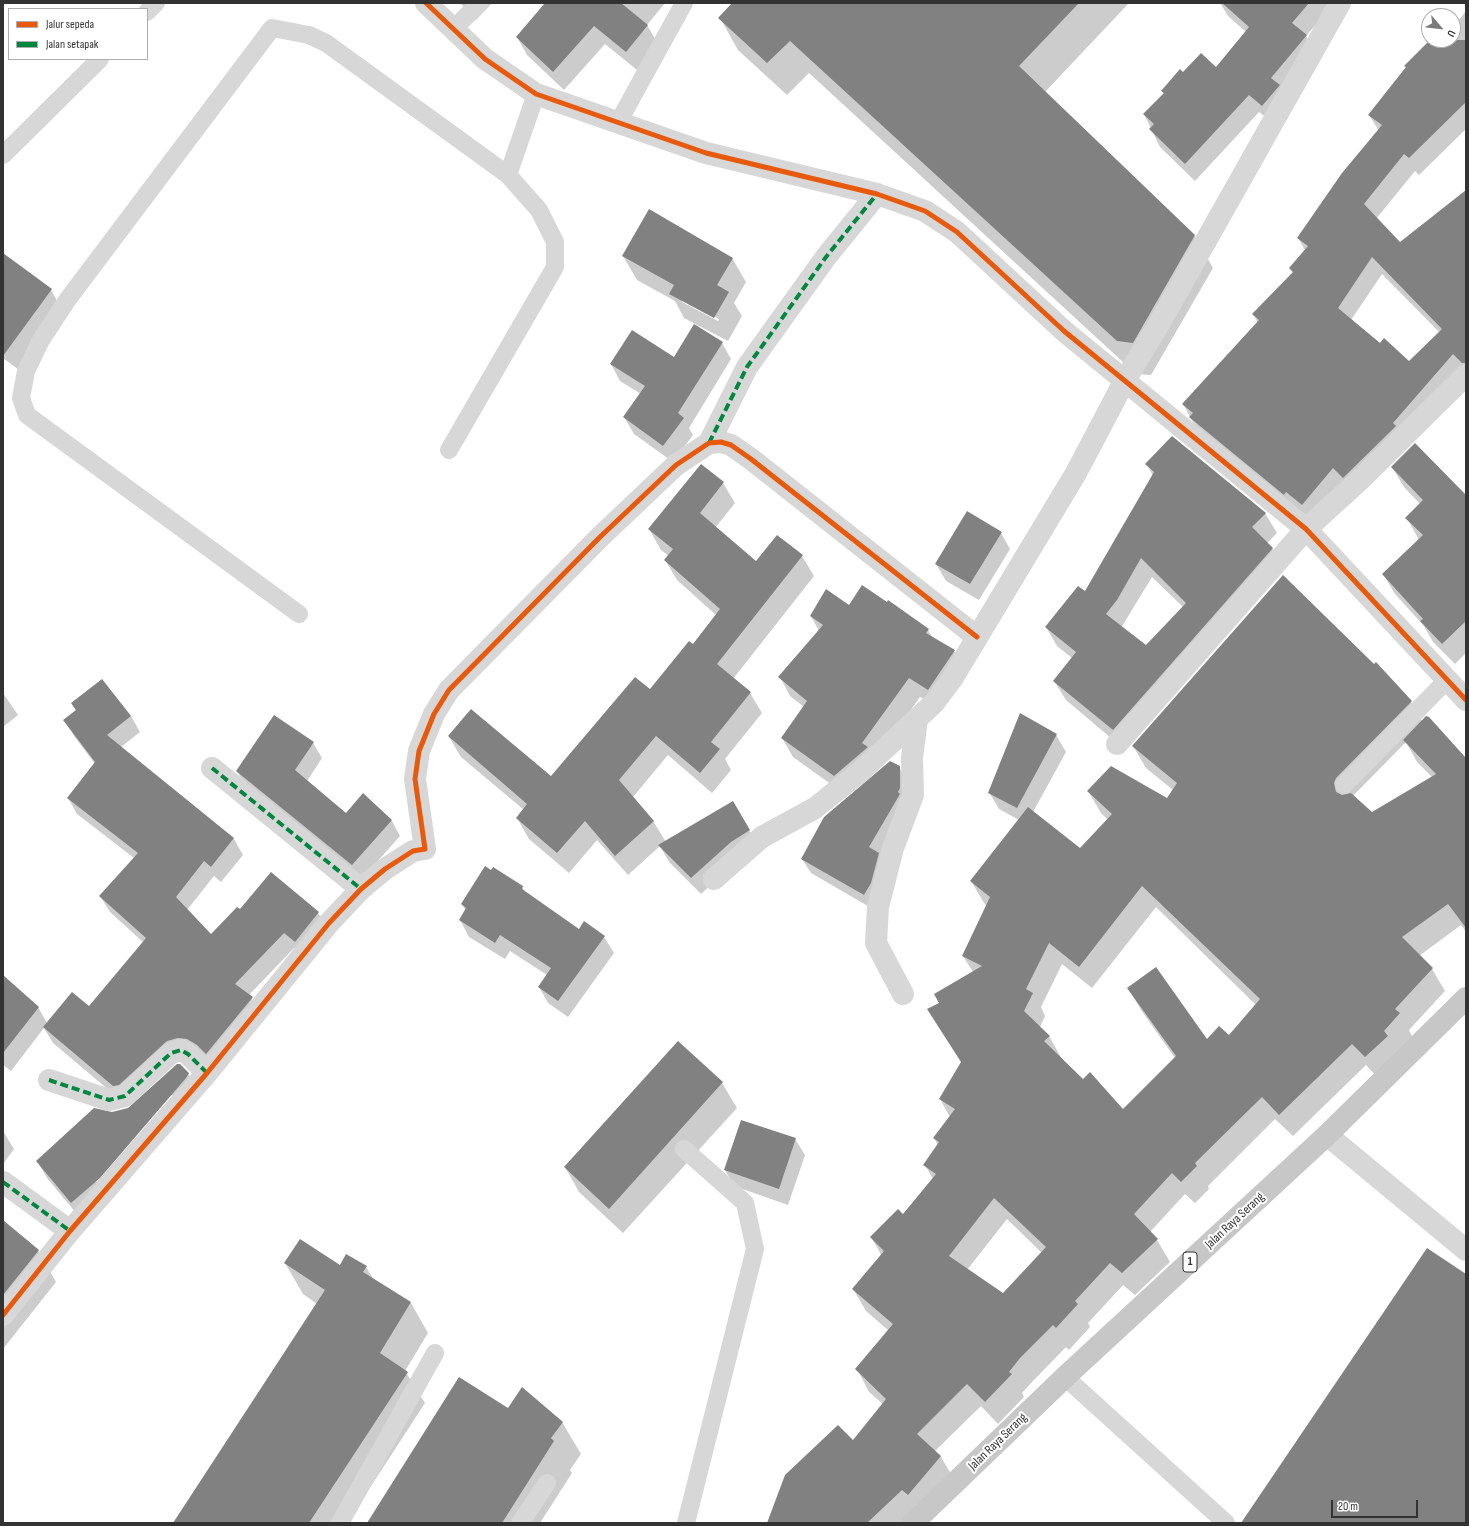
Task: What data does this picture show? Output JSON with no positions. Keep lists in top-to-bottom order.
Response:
{
  "streets": {
    "highway": ["Jalan Raya Serang", "1"]
  },
  "legend": ["Jalur sepeda", "Jalan setapak"],
  "scale_bar": "20 m",
  "north": "bottom right"
}
